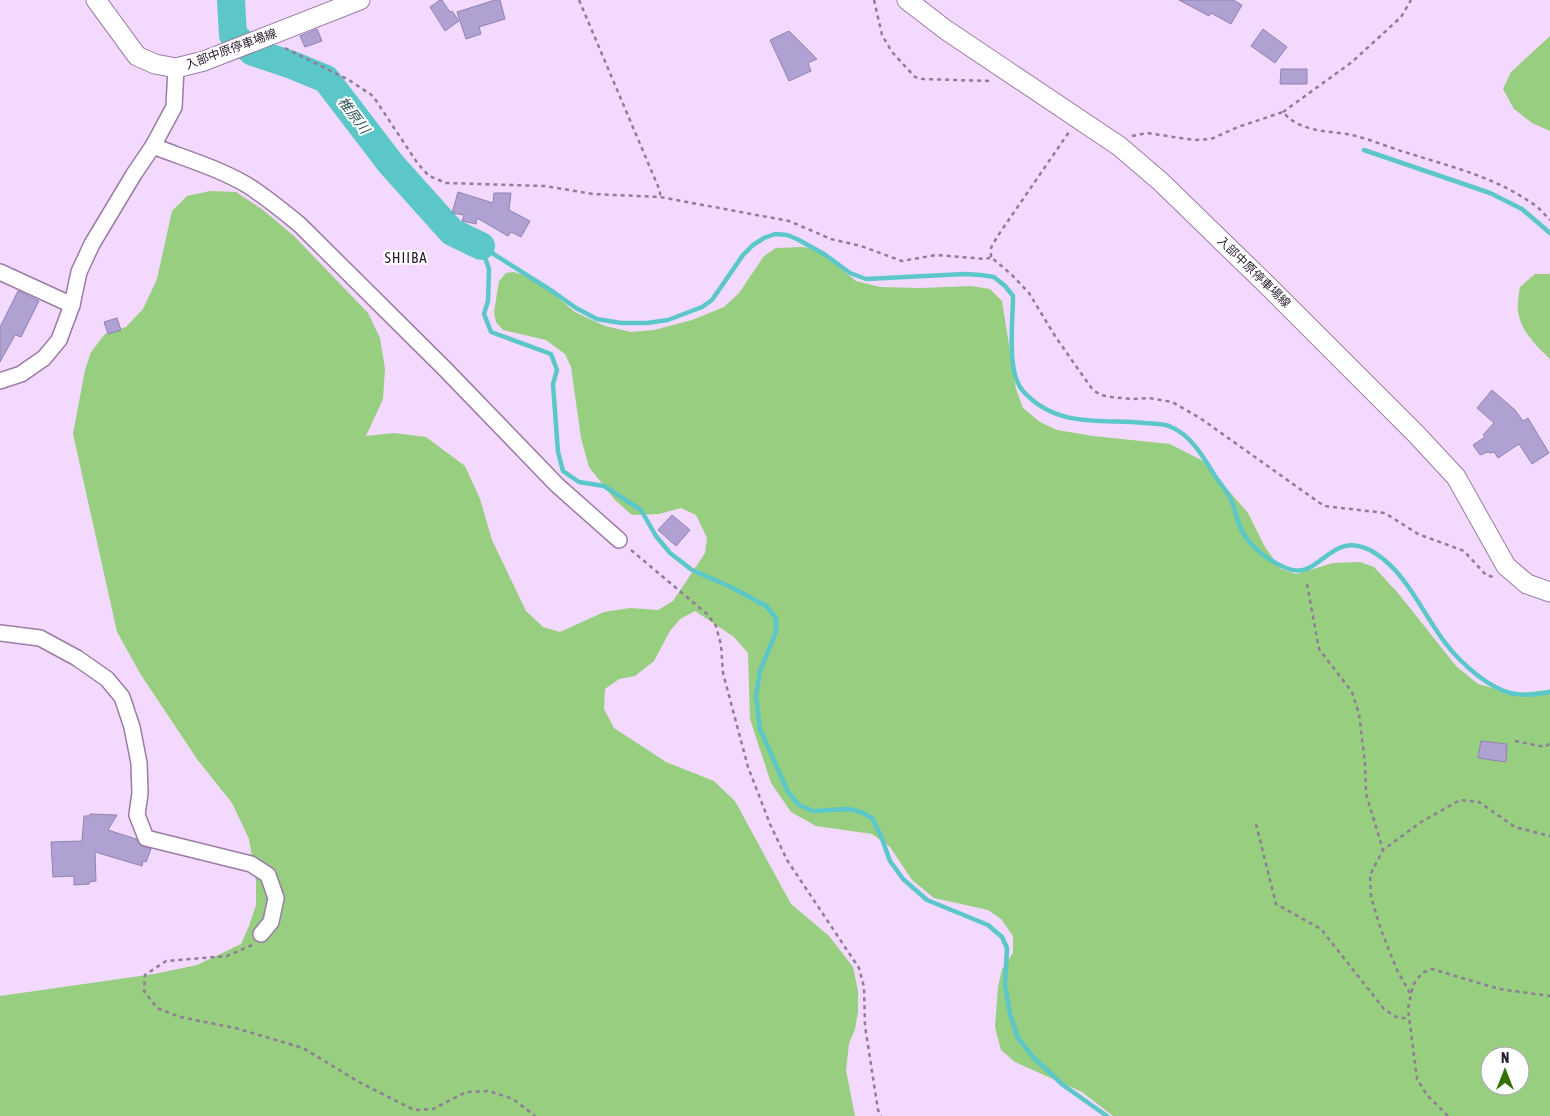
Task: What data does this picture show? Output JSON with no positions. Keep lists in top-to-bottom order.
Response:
{
  "streets": {
    "main road": ["入部中原停車場線"]
  },
  "districts": ["SHIIBA"],
  "water": ["椎原川"],
  "north": "top"
}
